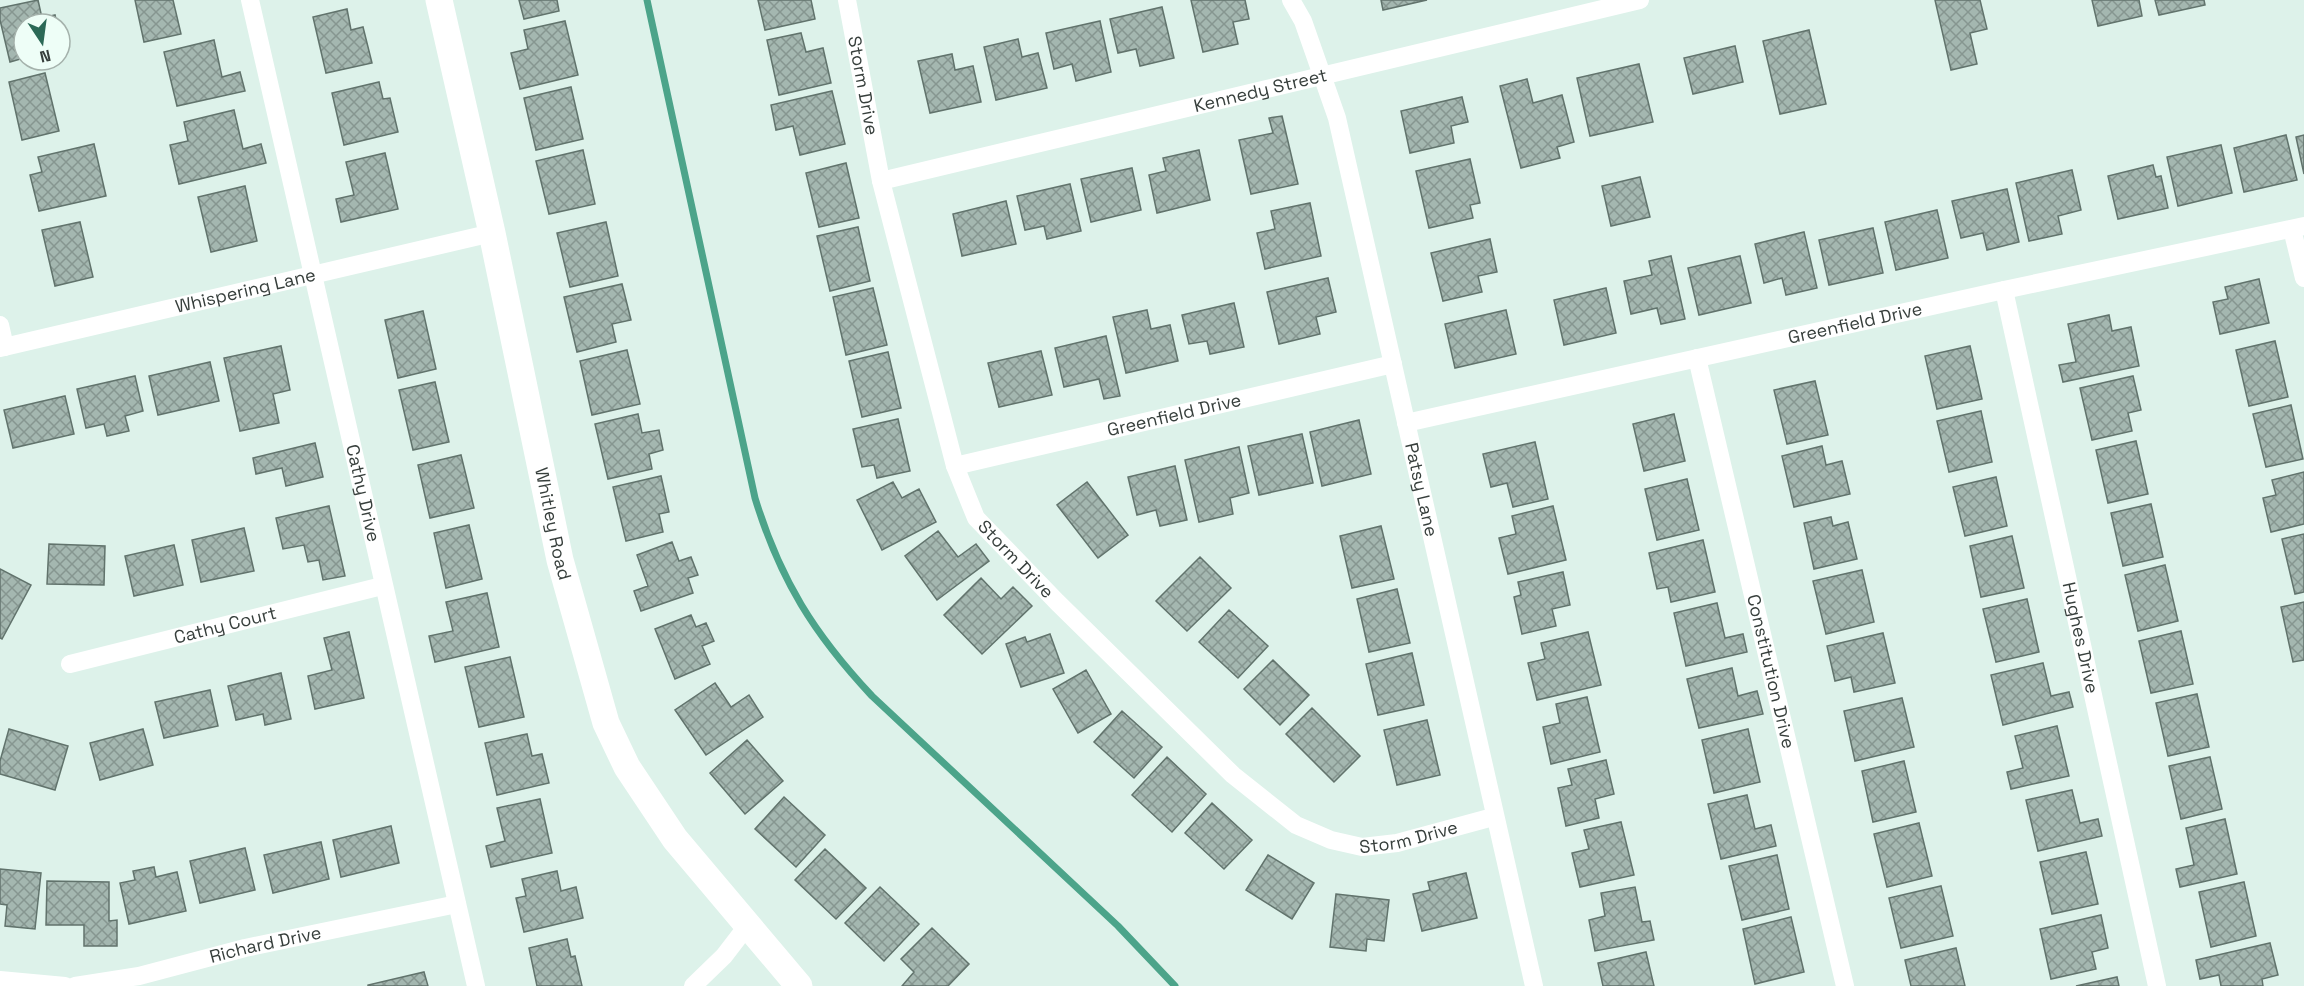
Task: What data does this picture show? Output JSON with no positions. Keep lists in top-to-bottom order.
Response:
{
  "streets": {
    "street": [
      "Storm Drive",
      "Kennedy Street",
      "Whispering Lane",
      "Greenfield Drive",
      "Patsy Lane",
      "Cathy Drive",
      "Whitley Road",
      "Cathy Court",
      "Hughes Drive",
      "Constitution Drive",
      "Richard Drive"
    ]
  },
  "crossings": [
    ["Storm Drive", "Kennedy Street"],
    ["Storm Drive", "Greenfield Drive"],
    ["Storm Drive", "Patsy Lane"],
    ["Kennedy Street", "Patsy Lane"],
    ["Whispering Lane", "Cathy Drive"],
    ["Whispering Lane", "Whitley Road"],
    ["Greenfield Drive", "Patsy Lane"],
    ["Greenfield Drive", "Hughes Drive"],
    ["Greenfield Drive", "Constitution Drive"],
    ["Cathy Drive", "Cathy Court"],
    ["Cathy Drive", "Richard Drive"]
  ],
  "north": "bottom"
}
